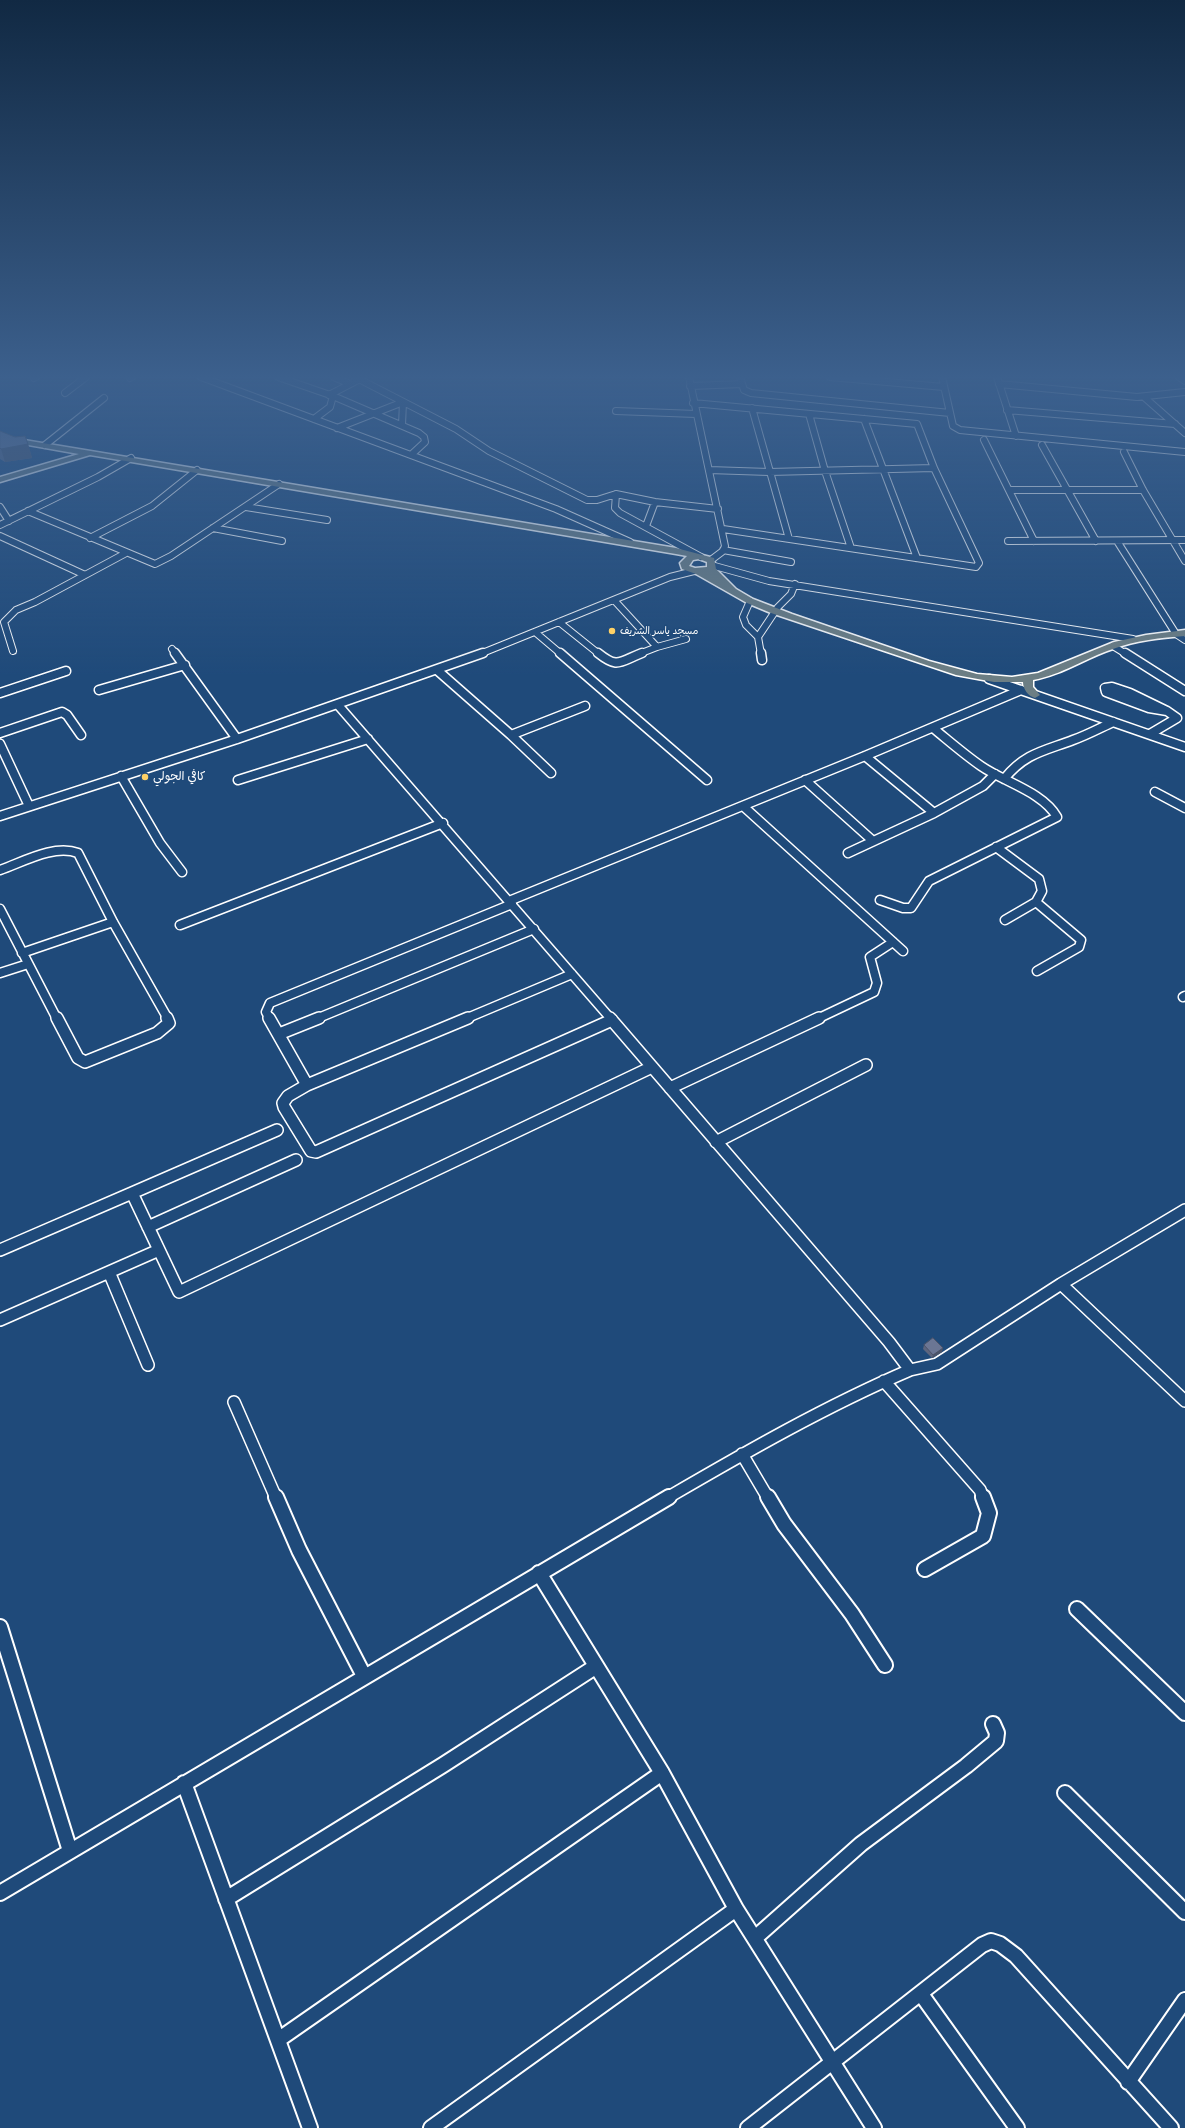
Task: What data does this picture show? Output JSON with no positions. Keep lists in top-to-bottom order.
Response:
{
  "places": ["مسجد ياسر الشريف", "كافي الجولي"]
}
